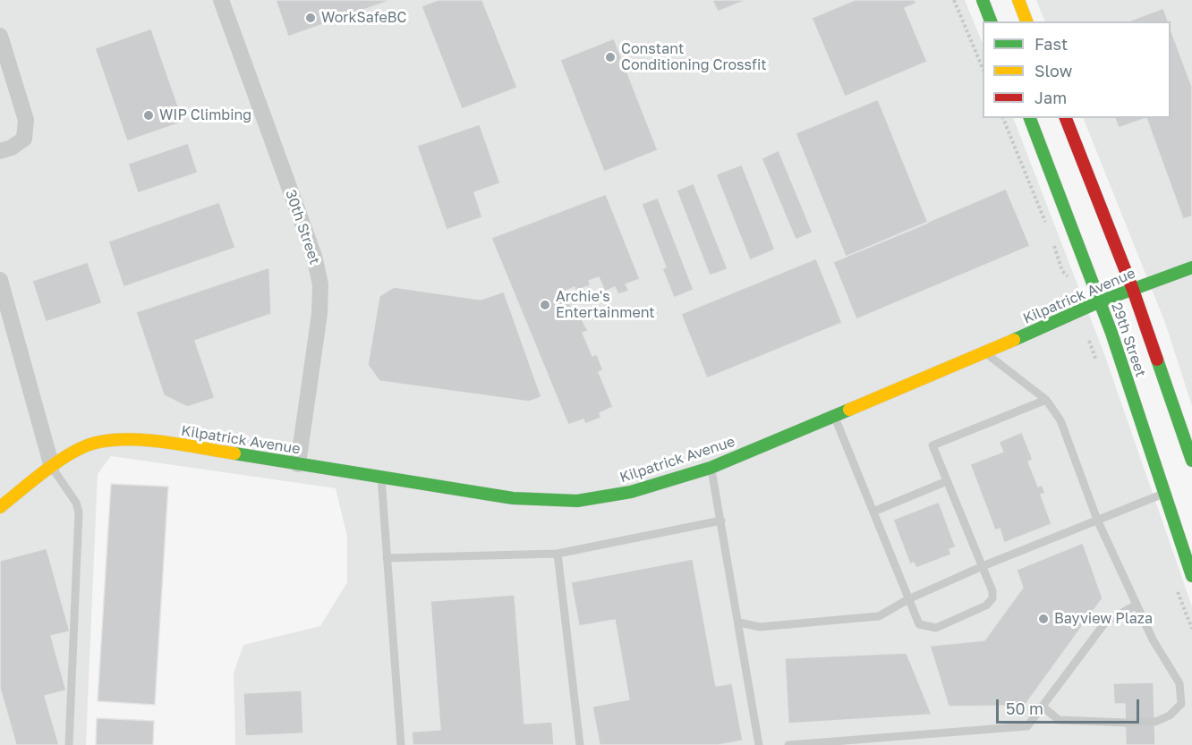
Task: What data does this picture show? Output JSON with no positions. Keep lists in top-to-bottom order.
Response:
{
  "streets": {
    "street": ["30th Street", "Kilpatrick Avenue", "29th Street"]
  },
  "crossings": [
    ["30th Street", "Kilpatrick Avenue"],
    ["Kilpatrick Avenue", "29th Street"]
  ],
  "places": [
    "WorkSafeBC",
    "Constant Conditioning Crossfit",
    "WIP Climbing",
    "Archie's Entertainment",
    "Bayview Plaza"
  ],
  "legend": ["Fast", "Slow", "Jam"],
  "scale_bar": "50 m"
}
